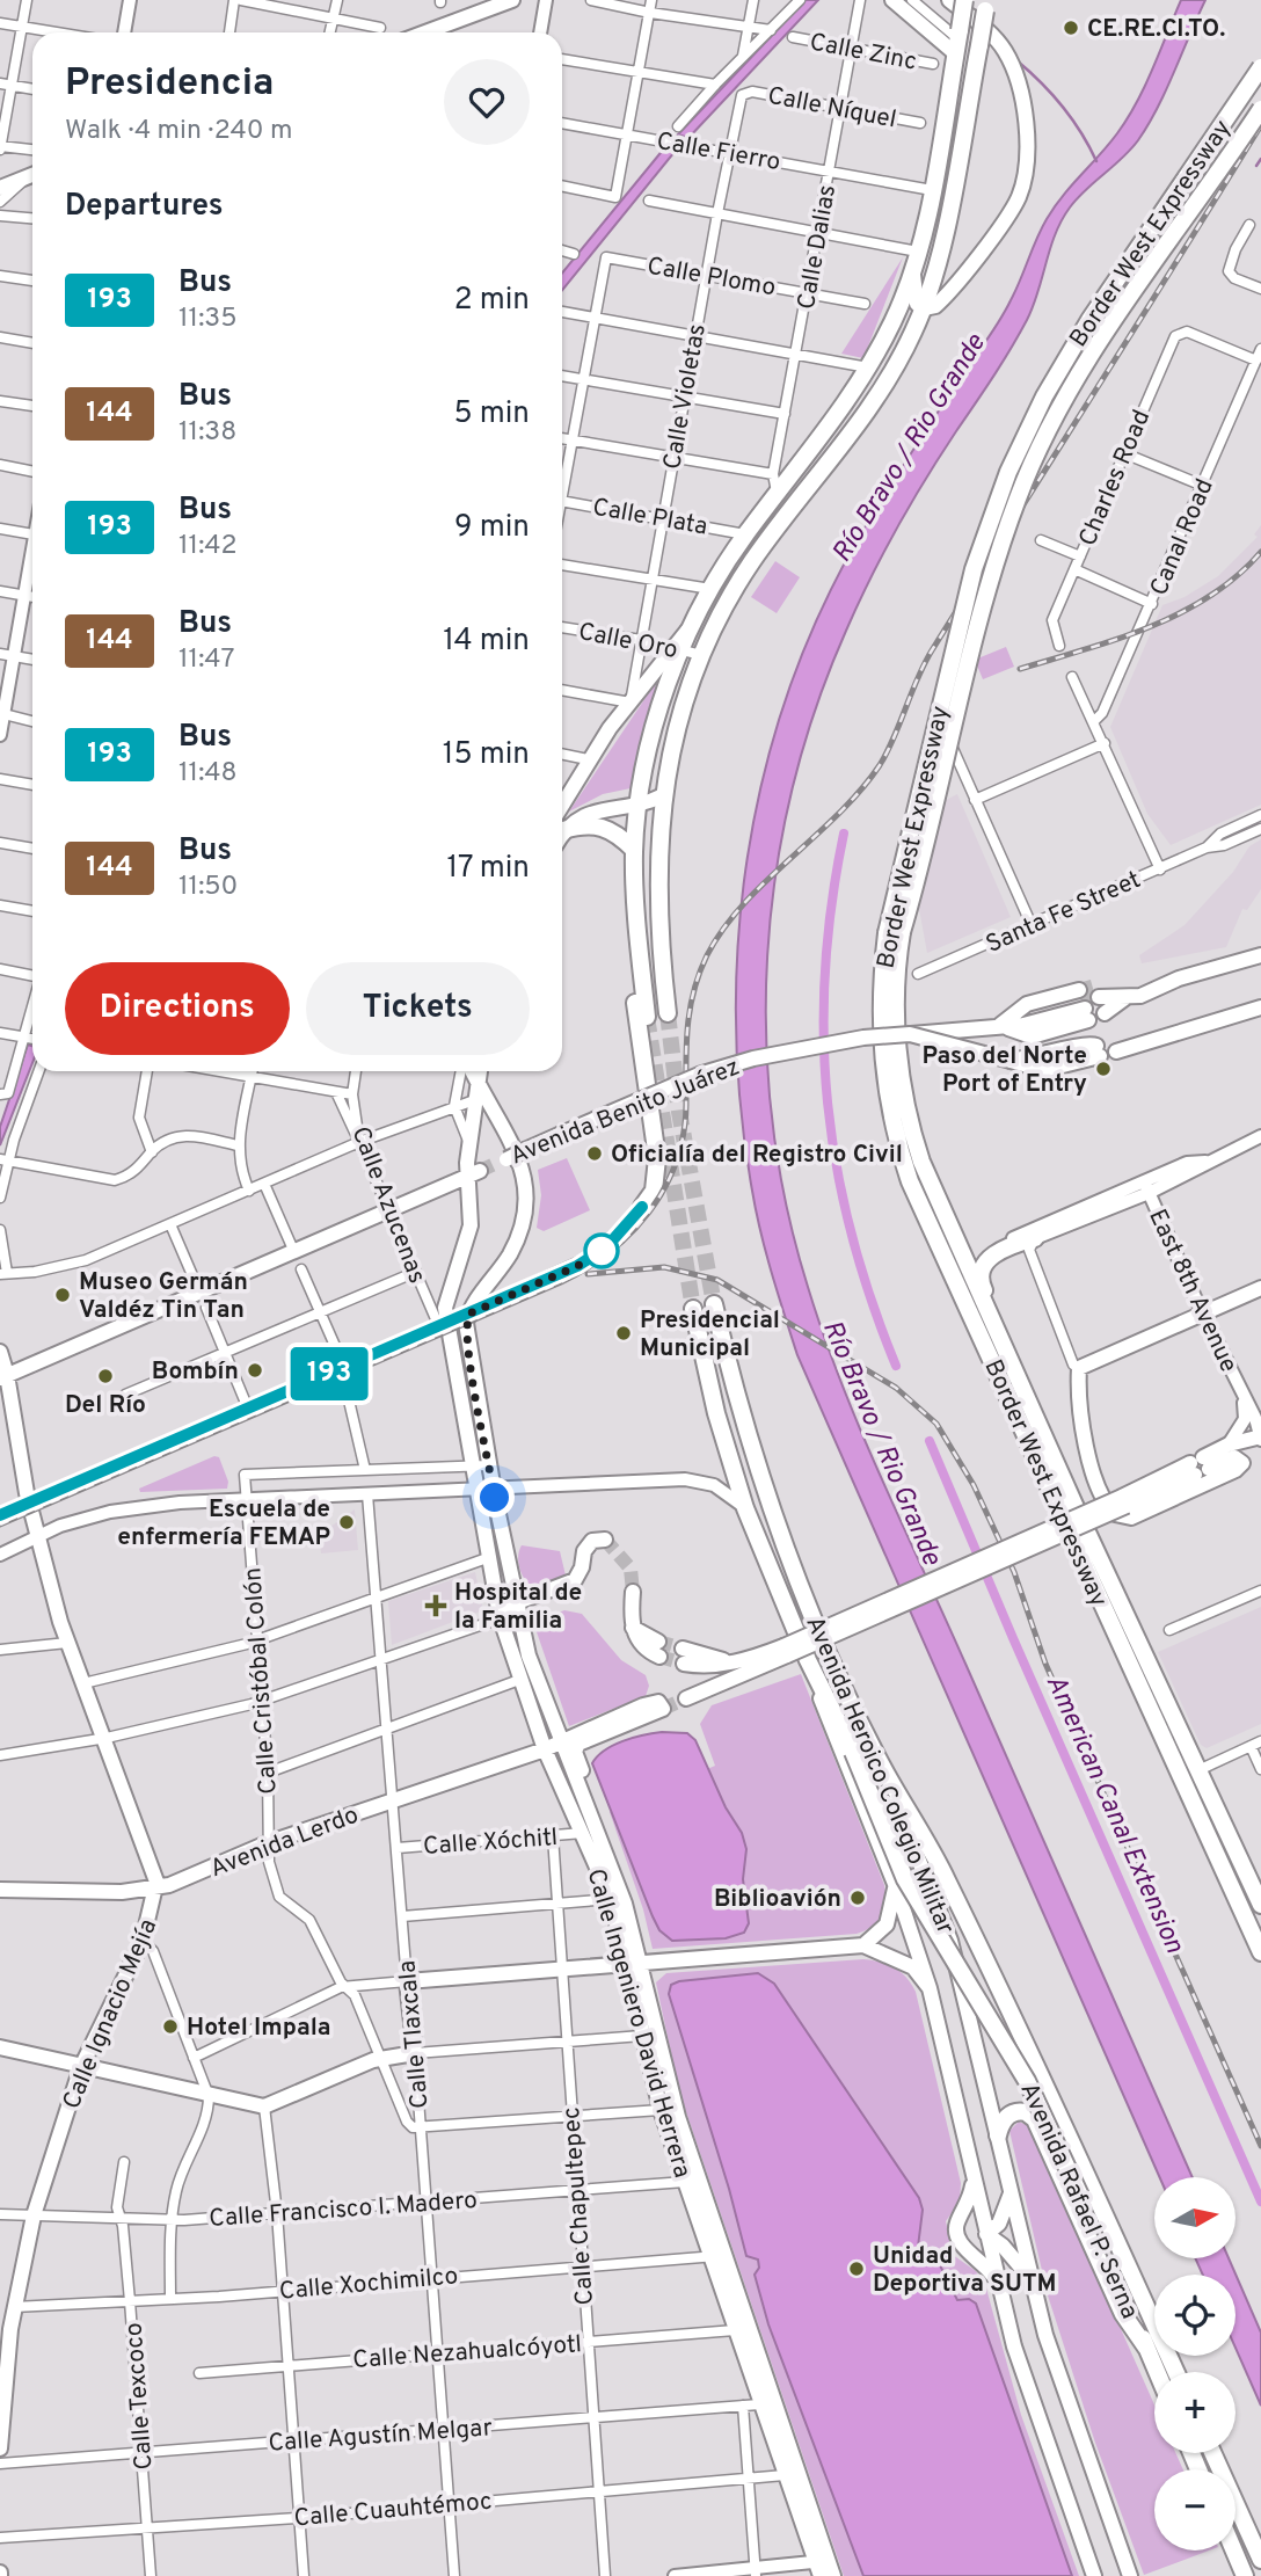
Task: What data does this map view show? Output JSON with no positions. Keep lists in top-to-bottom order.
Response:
{
  "streets": {
    "highway": ["Border West Expressway", "Avenida Heroico Colegio Militar", "Avenida Rafael P. Serna"],
    "main road": [
      "Calle Violetas",
      "Avenida Benito Juárez",
      "East 8th Avenue",
      "Avenida Lerdo",
      "Calle Ignacio Mejía",
      "Calle Ingeniero David Herrera",
      "Calle Tlaxcala"
    ],
    "street": [
      "Calle Zinc",
      "Calle Níquel",
      "Calle Fierro",
      "Calle Dalias",
      "Calle Plomo",
      "Charles Road",
      "Calle Plata",
      "Canal Road",
      "Calle Oro",
      "Santa Fe Street",
      "Calle Azucenas",
      "Calle Cristóbal Colón",
      "Calle Xóchitl",
      "Calle Chapultepec",
      "Calle Francisco I. Madero",
      "Calle Xochimilco",
      "Calle Nezahualcóyotl",
      "Calle Texcoco",
      "Calle Agustín Melgar",
      "Calle Cuauhtémoc"
    ]
  },
  "crossings": [
    ["Calle Zinc", "Calle Dalias"],
    ["Calle Níquel", "Calle Dalias"],
    ["Calle Níquel", "Calle Violetas"],
    ["Calle Fierro", "Calle Dalias"],
    ["Calle Fierro", "Calle Violetas"],
    ["Calle Dalias", "Calle Plomo"],
    ["Calle Plomo", "Calle Violetas"],
    ["Calle Violetas", "Calle Plata"],
    ["Calle Violetas", "Calle Oro"],
    ["Charles Road", "Canal Road"],
    ["Calle Azucenas", "Calle Ingeniero David Herrera"],
    ["Calle Cristóbal Colón", "Avenida Lerdo"],
    ["Calle Cristóbal Colón", "Calle Tlaxcala"],
    ["Avenida Heroico Colegio Militar", "Avenida Rafael P. Serna"],
    ["Avenida Lerdo", "Calle Ignacio Mejía"],
    ["Avenida Lerdo", "Calle Ingeniero David Herrera"],
    ["Avenida Lerdo", "Calle Tlaxcala"],
    ["Calle Xóchitl", "Calle Ingeniero David Herrera"],
    ["Calle Xóchitl", "Calle Tlaxcala"],
    ["Calle Xóchitl", "Calle Chapultepec"],
    ["Calle Ignacio Mejía", "Calle Francisco I. Madero"],
    ["Calle Ignacio Mejía", "Calle Xochimilco"],
    ["Calle Ingeniero David Herrera", "Calle Francisco I. Madero"],
    ["Calle Ingeniero David Herrera", "Calle Xochimilco"],
    ["Calle Ingeniero David Herrera", "Calle Nezahualcóyotl"],
    ["Calle Ingeniero David Herrera", "Calle Agustín Melgar"],
    ["Calle Ingeniero David Herrera", "Calle Cuauhtémoc"],
    ["Calle Tlaxcala", "Calle Francisco I. Madero"],
    ["Calle Tlaxcala", "Calle Xochimilco"],
    ["Calle Tlaxcala", "Calle Nezahualcóyotl"],
    ["Calle Tlaxcala", "Calle Agustín Melgar"],
    ["Calle Tlaxcala", "Calle Cuauhtémoc"],
    ["Calle Chapultepec", "Calle Francisco I. Madero"],
    ["Calle Chapultepec", "Calle Xochimilco"],
    ["Calle Chapultepec", "Calle Nezahualcóyotl"],
    ["Calle Chapultepec", "Calle Agustín Melgar"],
    ["Calle Chapultepec", "Calle Cuauhtémoc"],
    ["Calle Francisco I. Madero", "Calle Texcoco"],
    ["Calle Xochimilco", "Calle Texcoco"],
    ["Calle Texcoco", "Calle Agustín Melgar"],
    ["Calle Texcoco", "Calle Cuauhtémoc"]
  ],
  "water": ["Río Bravo / Rio Grande", "American Canal Extension"],
  "places": {
    "other": [
      "CE.RE.CI.TO.",
      "Paso del Norte Port of Entry",
      "Oficialía del Registro Civil",
      "Museo Germán Valdéz Tin Tan",
      "Presidencial Municipal",
      "Bombín",
      "Del Río",
      "Escuela de enfermería FEMAP",
      "Biblioavión",
      "Hotel Impala",
      "Unidad Deportiva SUTM"
    ],
    "health": ["Hospital de la Familia"]
  },
  "lines": ["bus line 193"],
  "north": "right",
  "page": {
    "on_map": "193",
    "heading": [
      ["Presidencia", "Walk · 4 min · 240 m"],
      "Departures"
    ],
    "list": [
      {
        "mark": "193",
        "name": "Bus",
        "note": "11:35",
        "value": "2 min"
      },
      {
        "mark": "144",
        "name": "Bus",
        "note": "11:38",
        "value": "5 min"
      },
      {
        "mark": "193",
        "name": "Bus",
        "note": "11:42",
        "value": "9 min"
      },
      {
        "mark": "144",
        "name": "Bus",
        "note": "11:47",
        "value": "14 min"
      },
      {
        "mark": "193",
        "name": "Bus",
        "note": "11:48",
        "value": "15 min"
      },
      {
        "mark": "144",
        "name": "Bus",
        "note": "11:50",
        "value": "17 min"
      }
    ],
    "buttons": ["Directions", "Tickets"],
    "map_buttons": ["+", "−"]
  }
}
